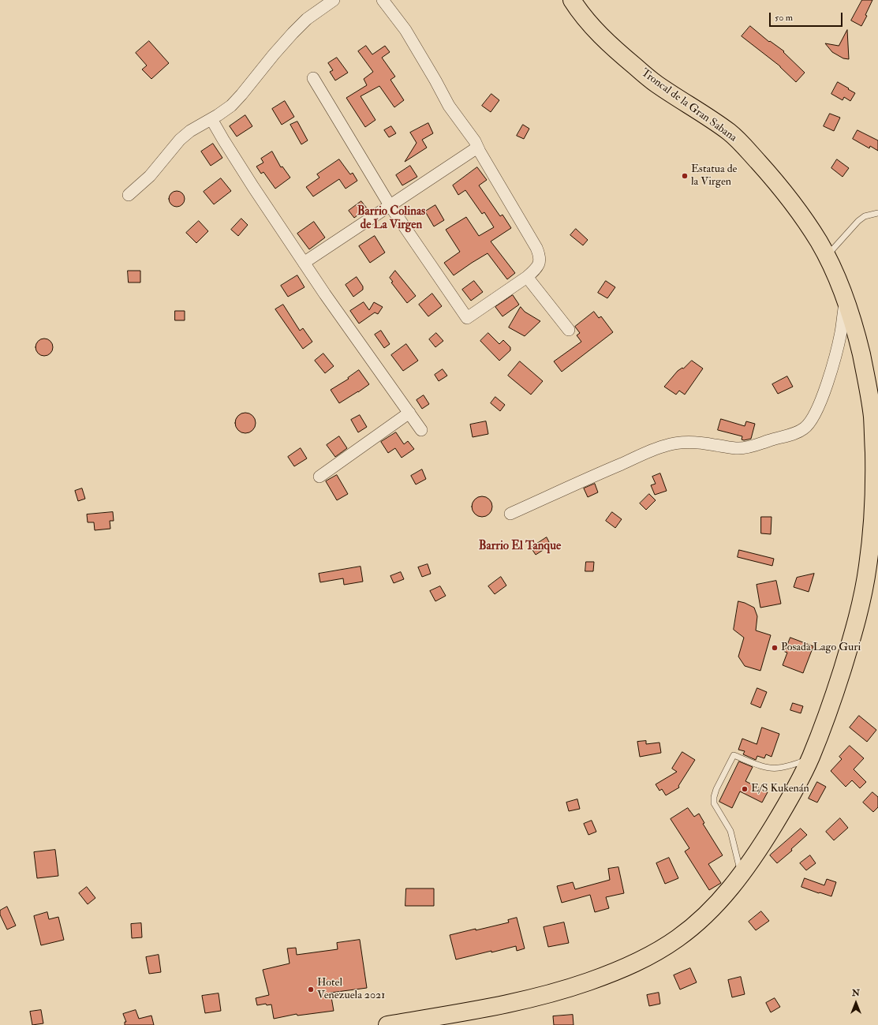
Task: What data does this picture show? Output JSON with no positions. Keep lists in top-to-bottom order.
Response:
{
  "streets": {
    "highway": ["Troncal de la Gran Sabana"]
  },
  "districts": ["Barrio Colinas de La Virgen", "Barrio El Tanque"],
  "places": [
    "Estatua de la Virgen",
    "Posada Lago Guri",
    "E/S Kukenán",
    "Hotel Venezuela 2021"
  ],
  "scale_bar": "50 m",
  "north": "top"
}
